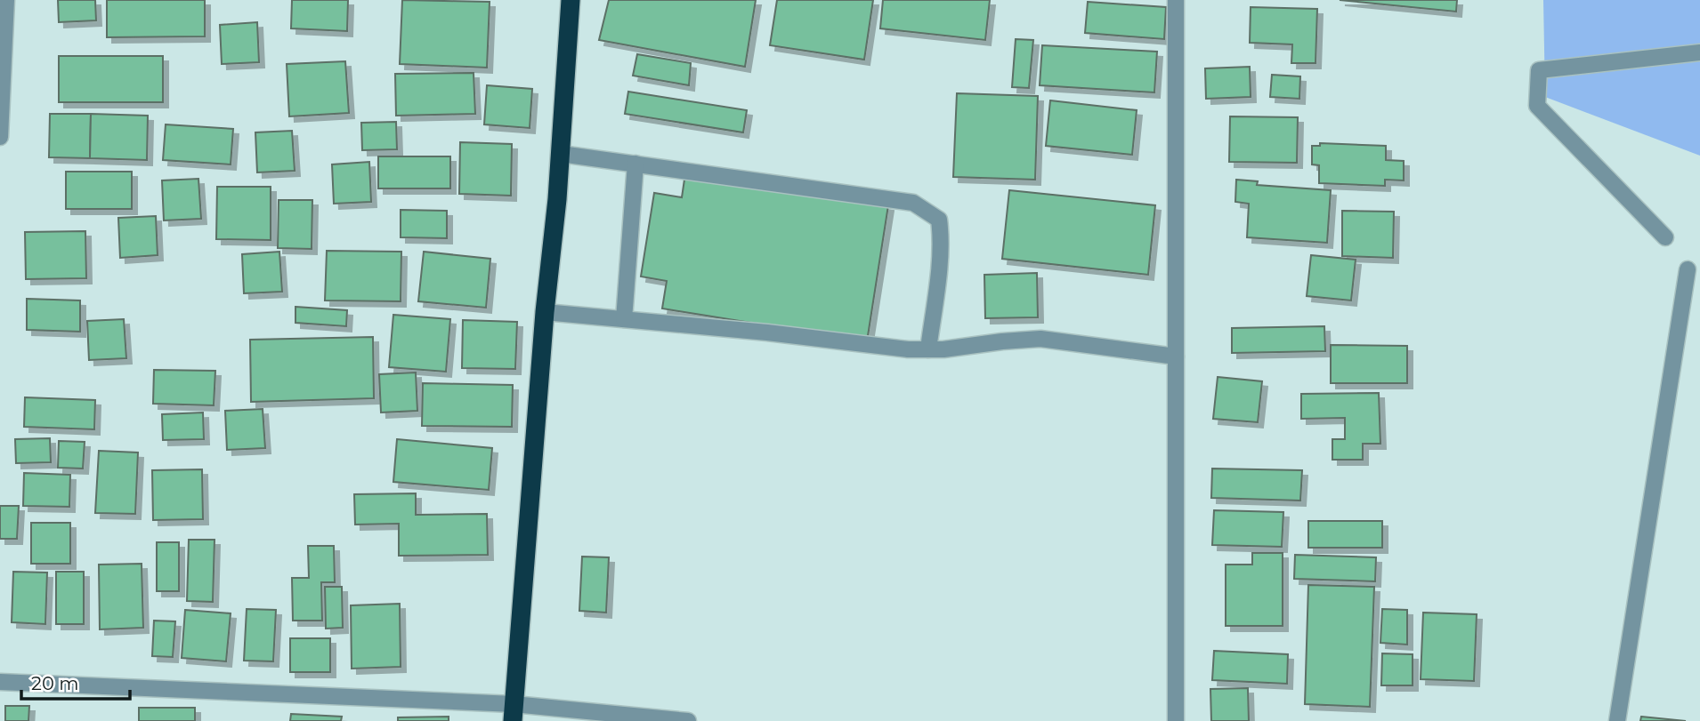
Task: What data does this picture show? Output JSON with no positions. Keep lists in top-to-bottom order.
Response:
{
  "scale_bar": "20 m"
}
